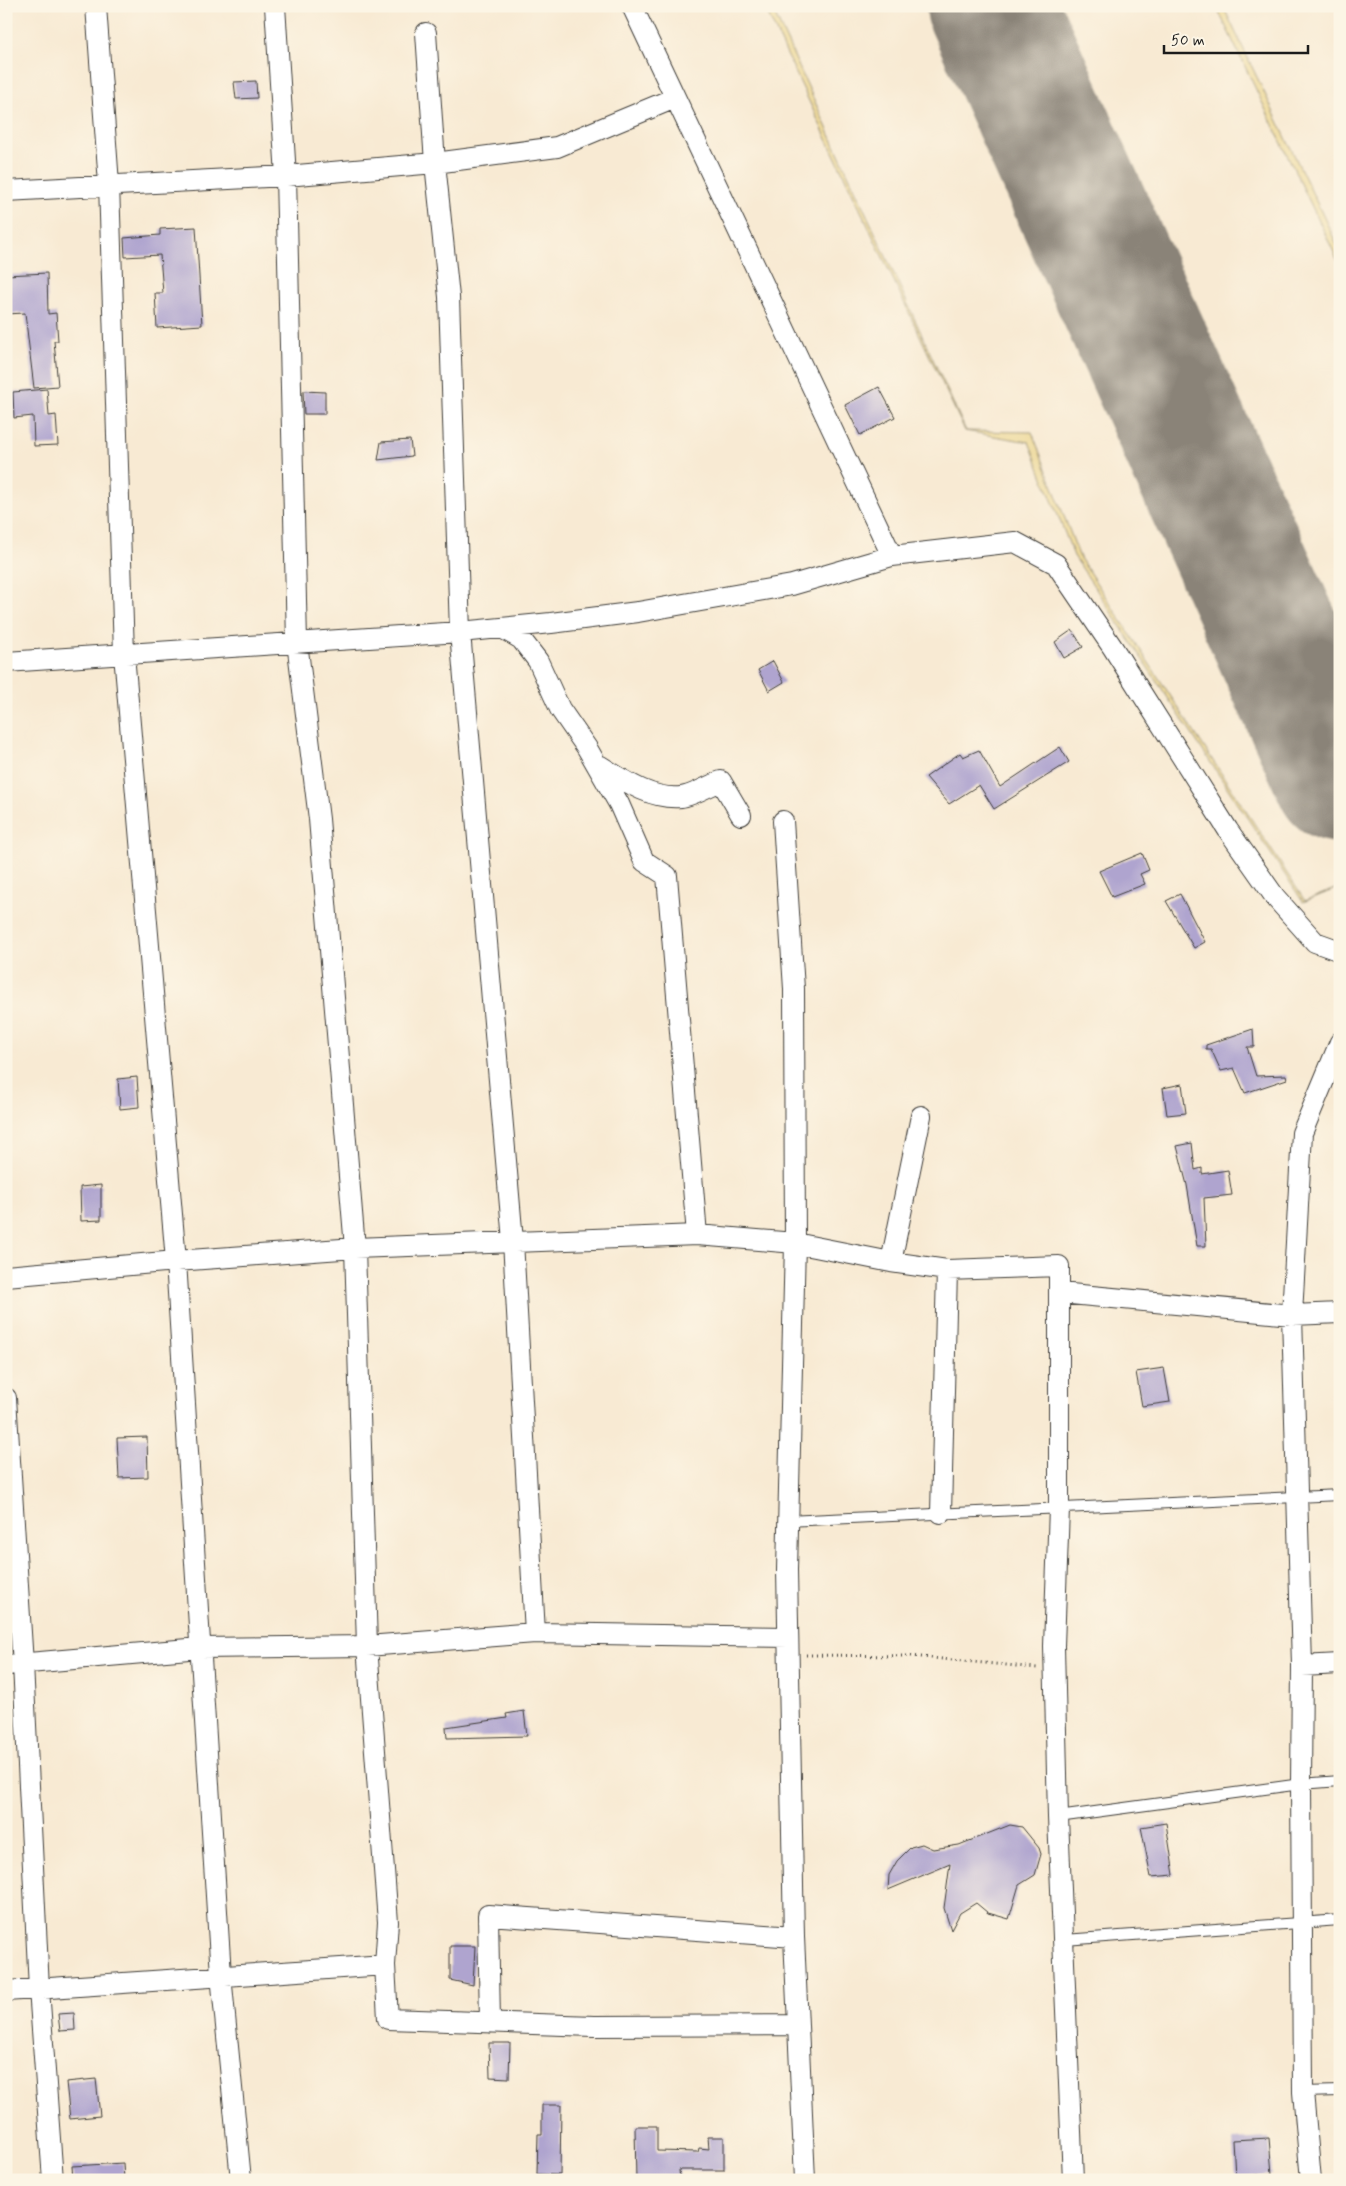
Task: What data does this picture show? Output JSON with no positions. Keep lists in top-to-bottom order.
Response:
{
  "scale_bar": "50 m"
}
